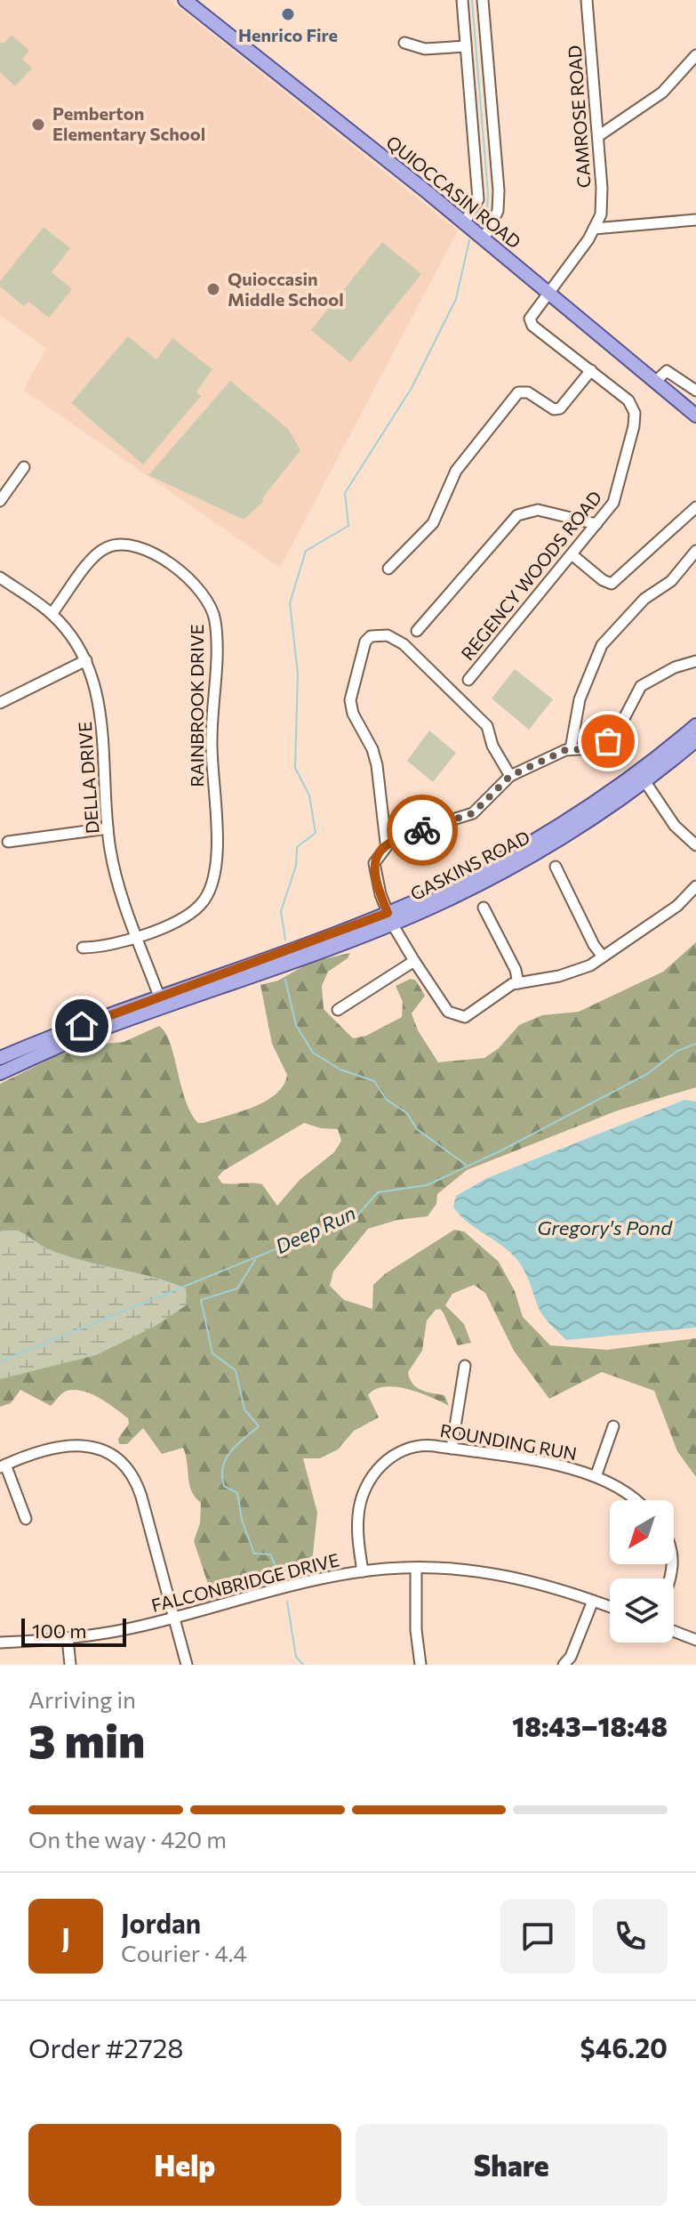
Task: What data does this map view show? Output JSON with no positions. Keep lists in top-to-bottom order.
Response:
{
  "streets": {
    "main road": ["QUIOCCASIN ROAD", "GASKINS ROAD"],
    "street": [
      "CAMROSE ROAD",
      "REGENCY WOODS ROAD",
      "RAINBROOK DRIVE",
      "DELLA DRIVE",
      "ROUNDING RUN",
      "FALCONBRIDGE DRIVE"
    ]
  },
  "crossings": [
    ["QUIOCCASIN ROAD", "REGENCY WOODS ROAD"],
    ["RAINBROOK DRIVE", "DELLA DRIVE"],
    ["DELLA DRIVE", "GASKINS ROAD"],
    ["ROUNDING RUN", "FALCONBRIDGE DRIVE"]
  ],
  "water": ["Gregory's Pond", "Deep Run"],
  "places": ["Henrico Fire", "Pemberton Elementary School", "Quioccasin Middle School"],
  "scale_bar": "100 m",
  "north": "bottom left",
  "page": {
    "scale": "100 m",
    "heading": ["3 min", "Arriving in", "18:43–18:48"],
    "panel": [
      "Jordan",
      "Courier · 4.4",
      "Order #2728",
      "$46.20"
    ],
    "bar": "On the way · 420 m",
    "round": "J",
    "buttons": ["Help", "Share"]
  }
}
